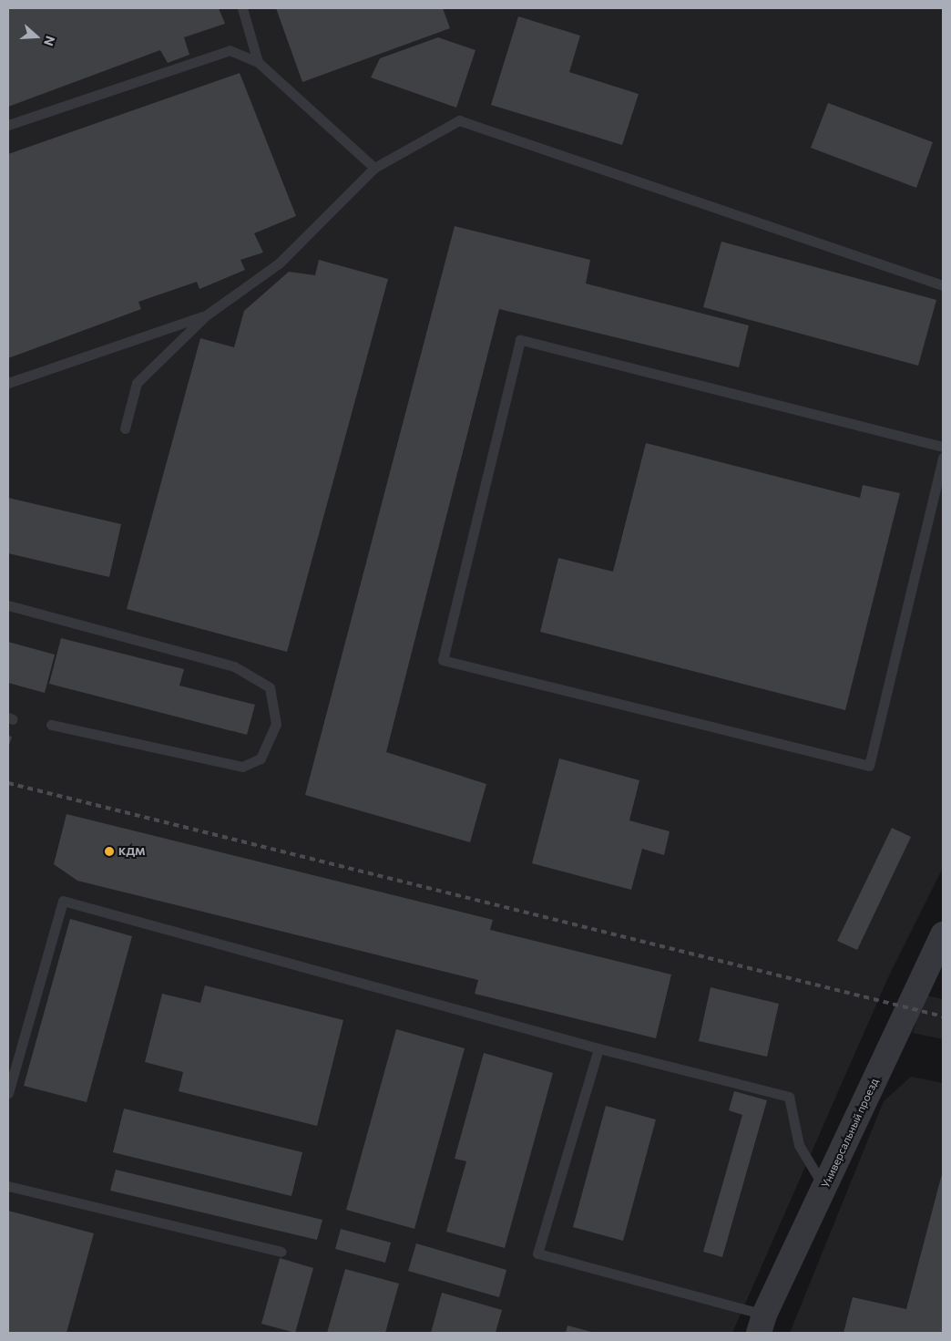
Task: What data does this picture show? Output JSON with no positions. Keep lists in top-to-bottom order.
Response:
{
  "streets": {
    "street": ["Универсальный проезд"]
  },
  "places": ["КДМ"],
  "north": "right"
}
